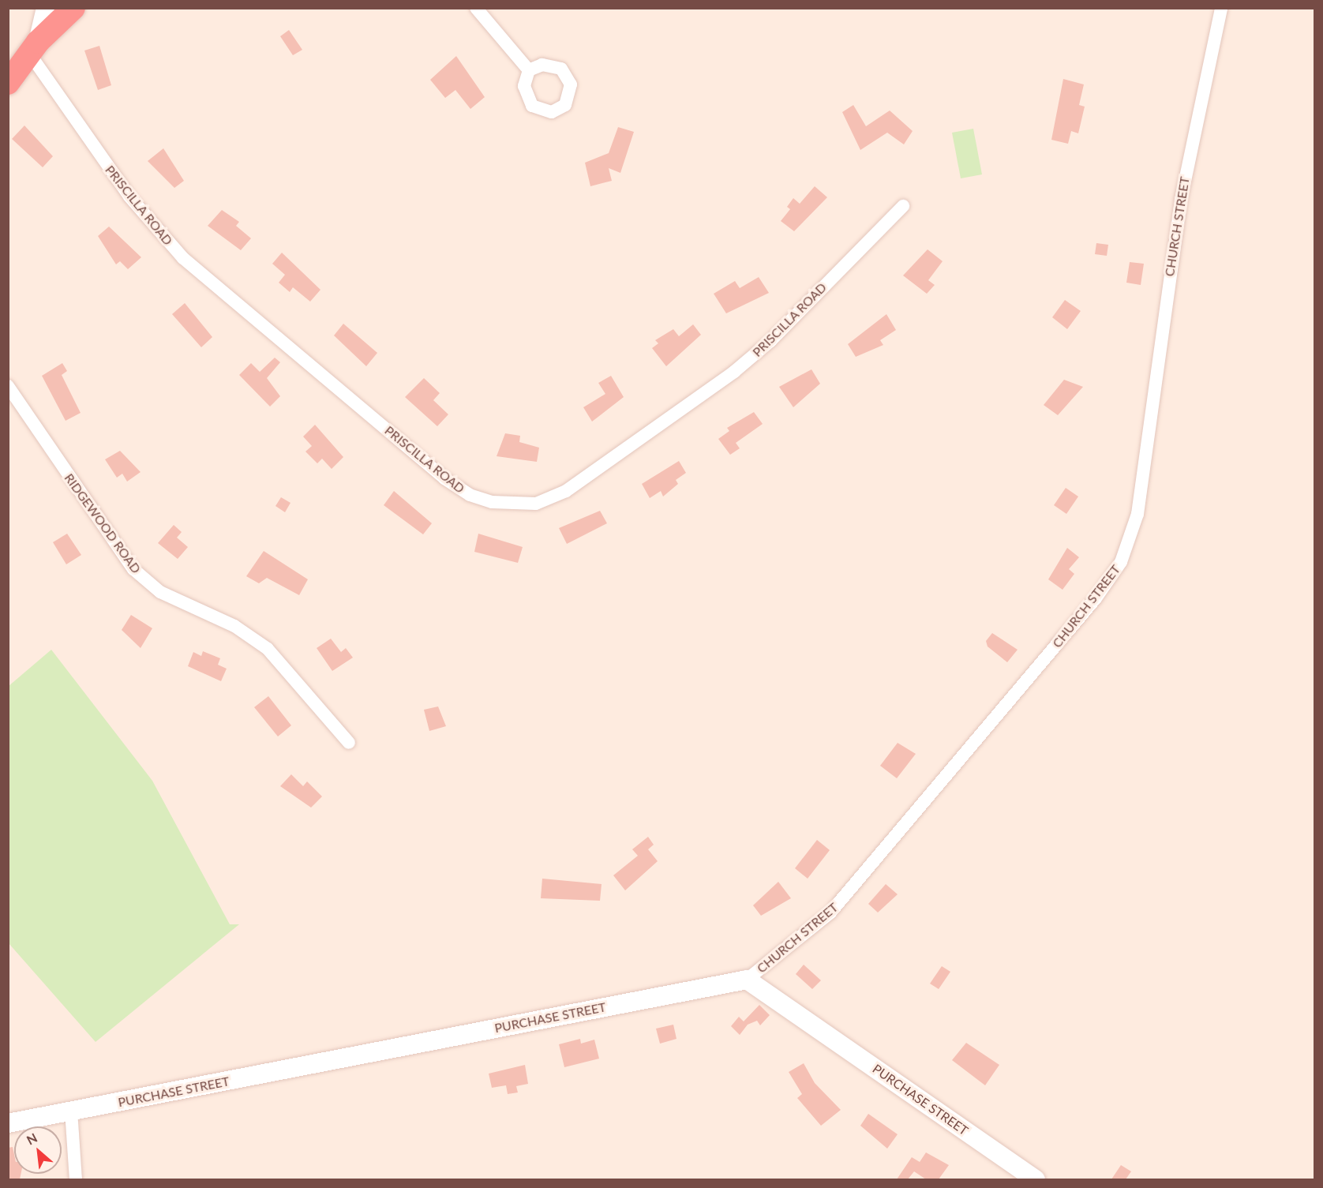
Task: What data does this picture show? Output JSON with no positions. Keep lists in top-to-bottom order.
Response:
{
  "streets": {
    "street": [
      "PRISCILLA ROAD",
      "CHURCH STREET",
      "RIDGEWOOD ROAD",
      "PURCHASE STREET"
    ]
  },
  "crossings": [
    ["CHURCH STREET", "PURCHASE STREET"]
  ],
  "north": "top left"
}
